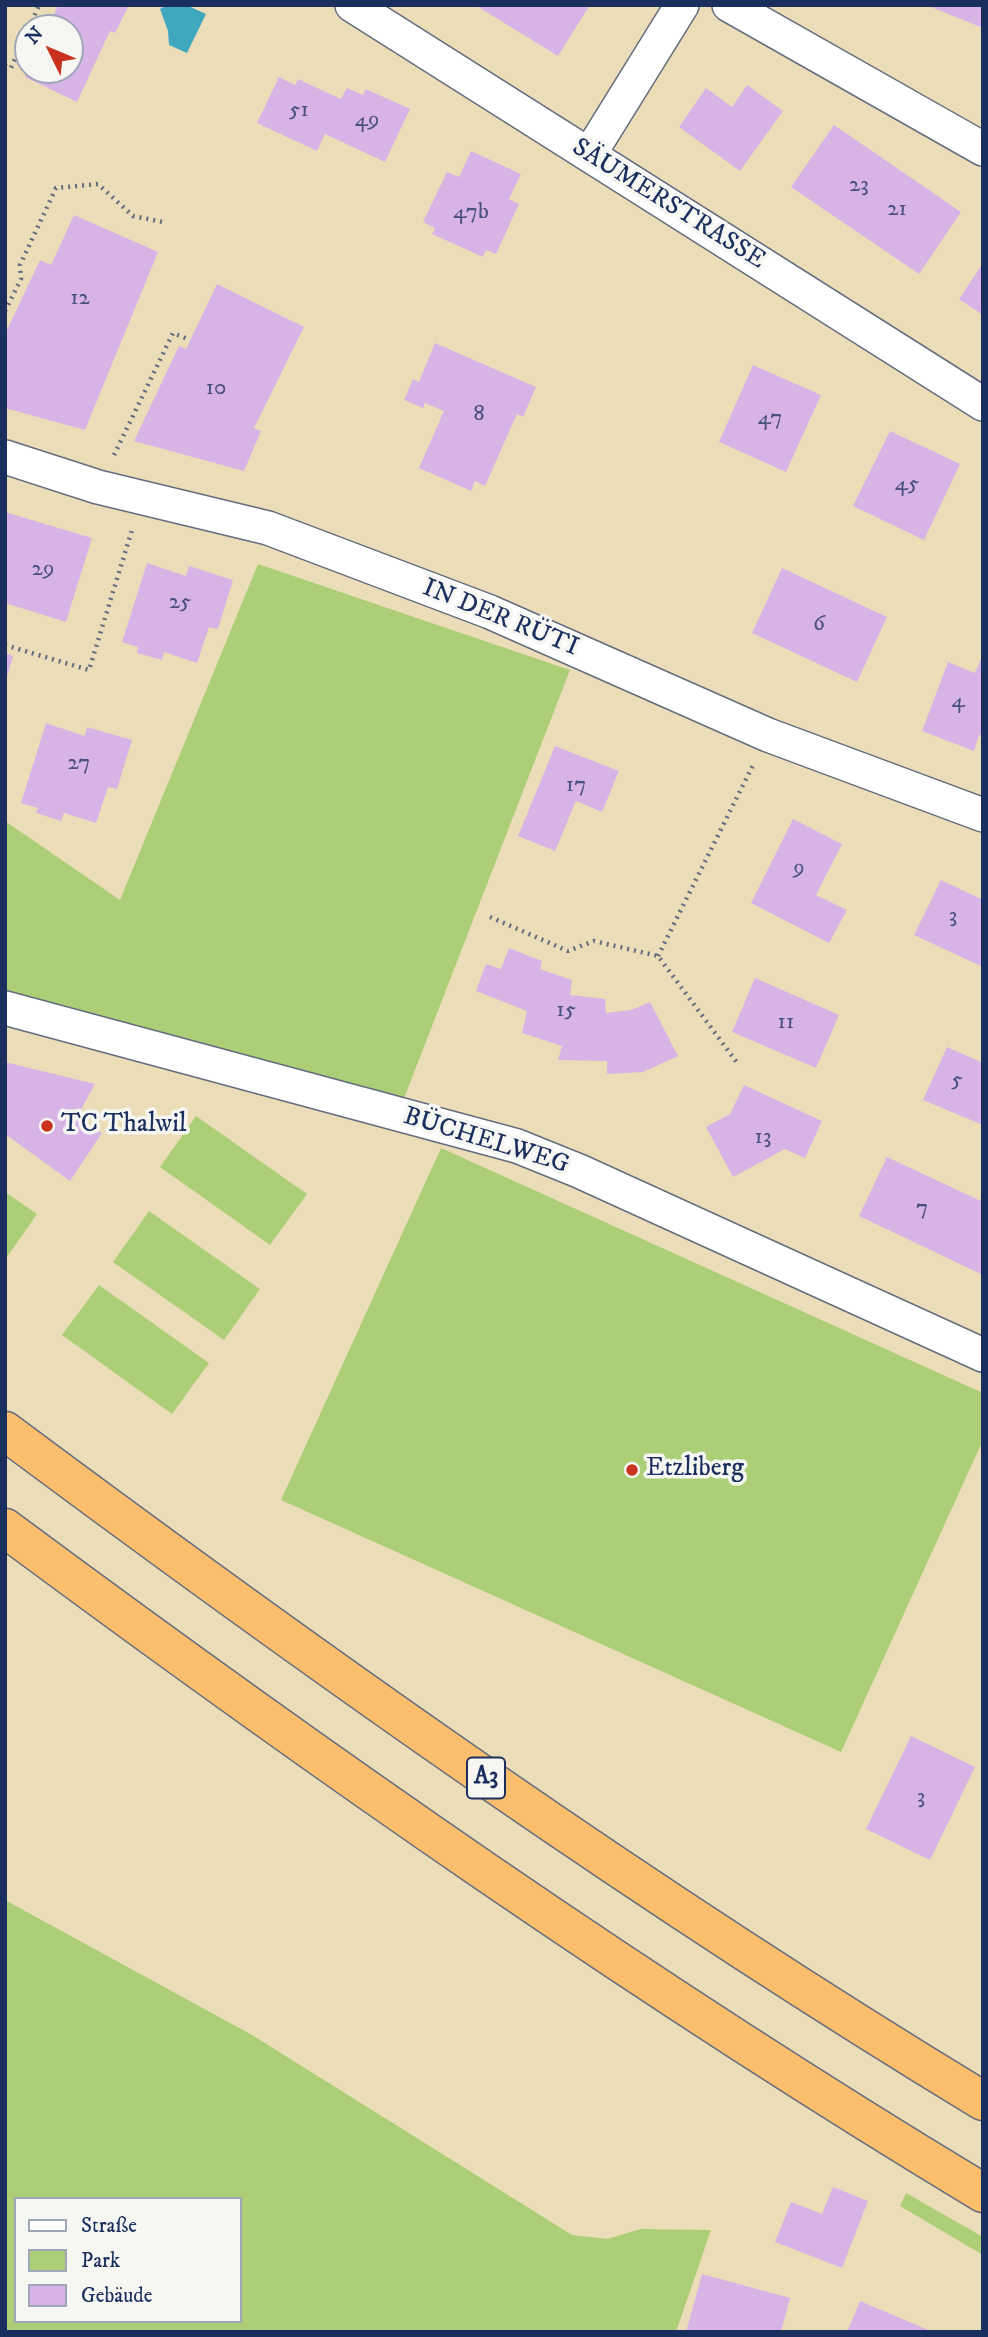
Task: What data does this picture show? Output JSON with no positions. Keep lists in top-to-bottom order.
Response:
{
  "streets": {
    "highway": ["A3"],
    "street": ["SÄUMERSTRASSE", "IN DER RÜTI", "BÜCHELWEG"]
  },
  "places": ["TC Thalwil", "Etzliberg"],
  "house_numbers": [
    "51",
    "49",
    "23",
    "21",
    "47b",
    "12",
    "10",
    "8",
    "47",
    "45",
    "29",
    "25",
    "6",
    "4",
    "27",
    "17",
    "9",
    "3",
    "15",
    "11",
    "5",
    "13",
    "7",
    "3"
  ],
  "legend": ["Straße", "Park", "Gebäude"],
  "north": "top left"
}
